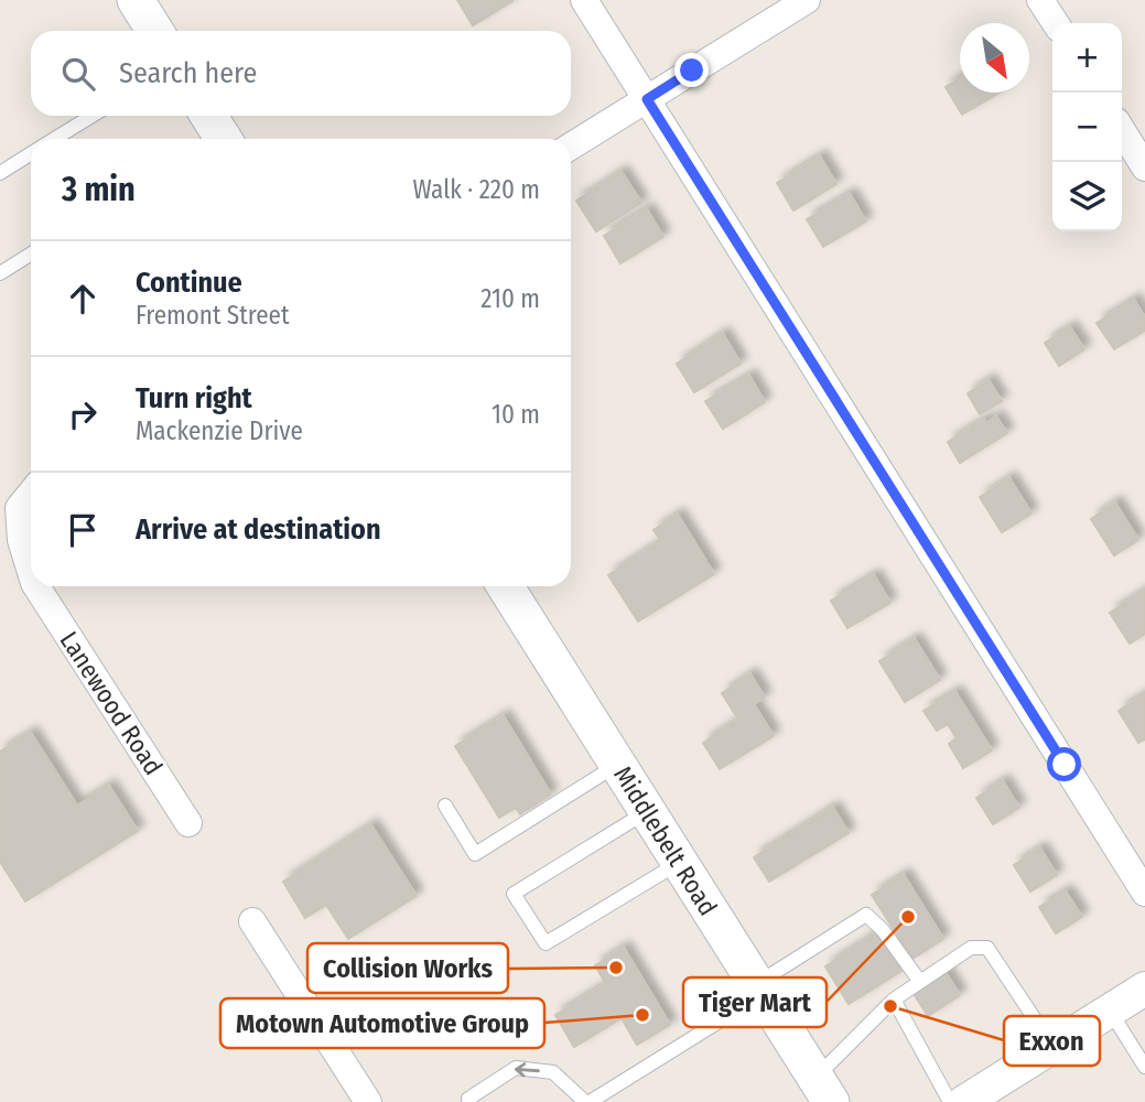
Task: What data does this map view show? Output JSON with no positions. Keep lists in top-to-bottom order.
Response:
{
  "streets": {
    "main road": ["Middlebelt Road"],
    "street": ["Lanewood Road"]
  },
  "places": [
    "Tiger Mart",
    "Collision Works",
    "Exxon",
    "Motown Automotive Group"
  ],
  "north": "bottom right",
  "page": {
    "map_buttons": ["+", "−"],
    "search": "Search here",
    "heading": ["3 min", "Walk · 220 m"],
    "list": [
      ["Continue", "Fremont Street", "210 m"],
      ["Turn right", "Mackenzie Drive", "10 m"],
      "Arrive at destination"
    ]
  }
}
